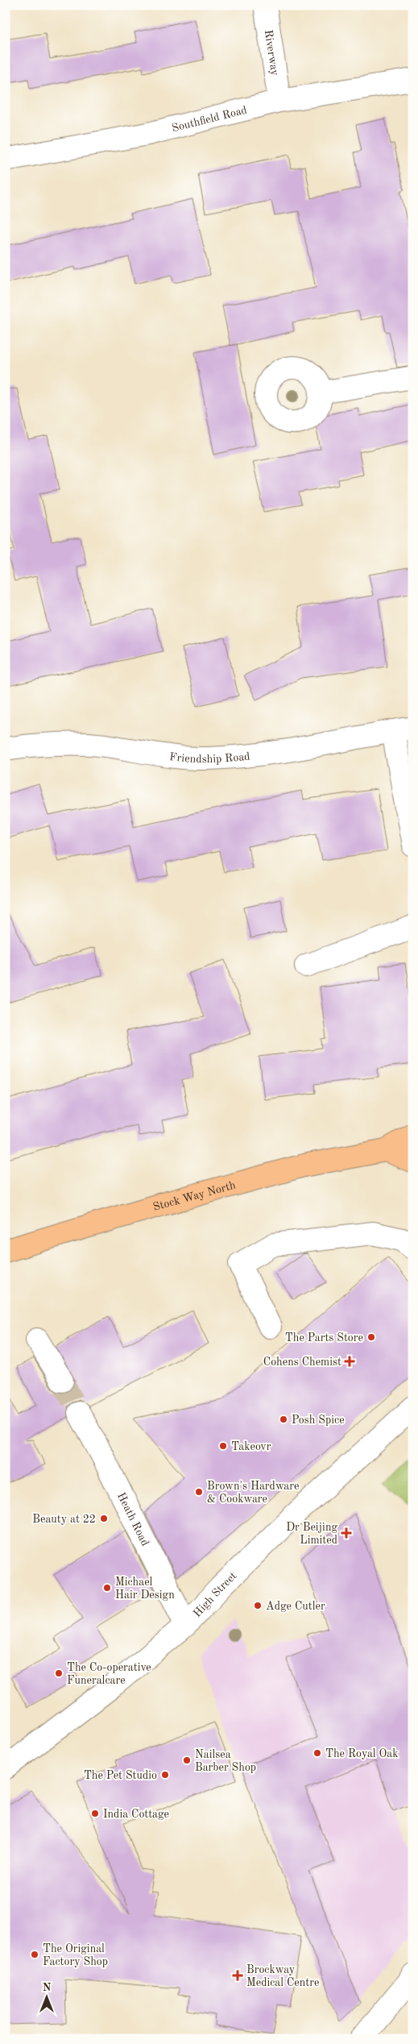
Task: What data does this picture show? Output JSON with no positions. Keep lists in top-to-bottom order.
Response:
{
  "streets": {
    "main road": ["Stock Way North"],
    "street": [
      "Riverway",
      "Southfield Road",
      "Friendship Road",
      "Heath Road",
      "High Street"
    ]
  },
  "crossings": [
    ["Riverway", "Southfield Road"],
    ["Heath Road", "High Street"]
  ],
  "places": {
    "other": [
      "The Parts Store",
      "Posh Spice",
      "Takeovr",
      "Brown's Hardware & Cookware",
      "Beauty at 22",
      "Michael Hair Design",
      "Adge Cutler",
      "The Co-operative Funeralcare",
      "The Royal Oak",
      "Nailsea Barber Shop",
      "The Pet Studio",
      "India Cottage",
      "The Original Factory Shop"
    ],
    "health": ["Cohens Chemist", "Dr Beijing Limited", "Brockway Medical Centre"]
  },
  "north": "top"
}
